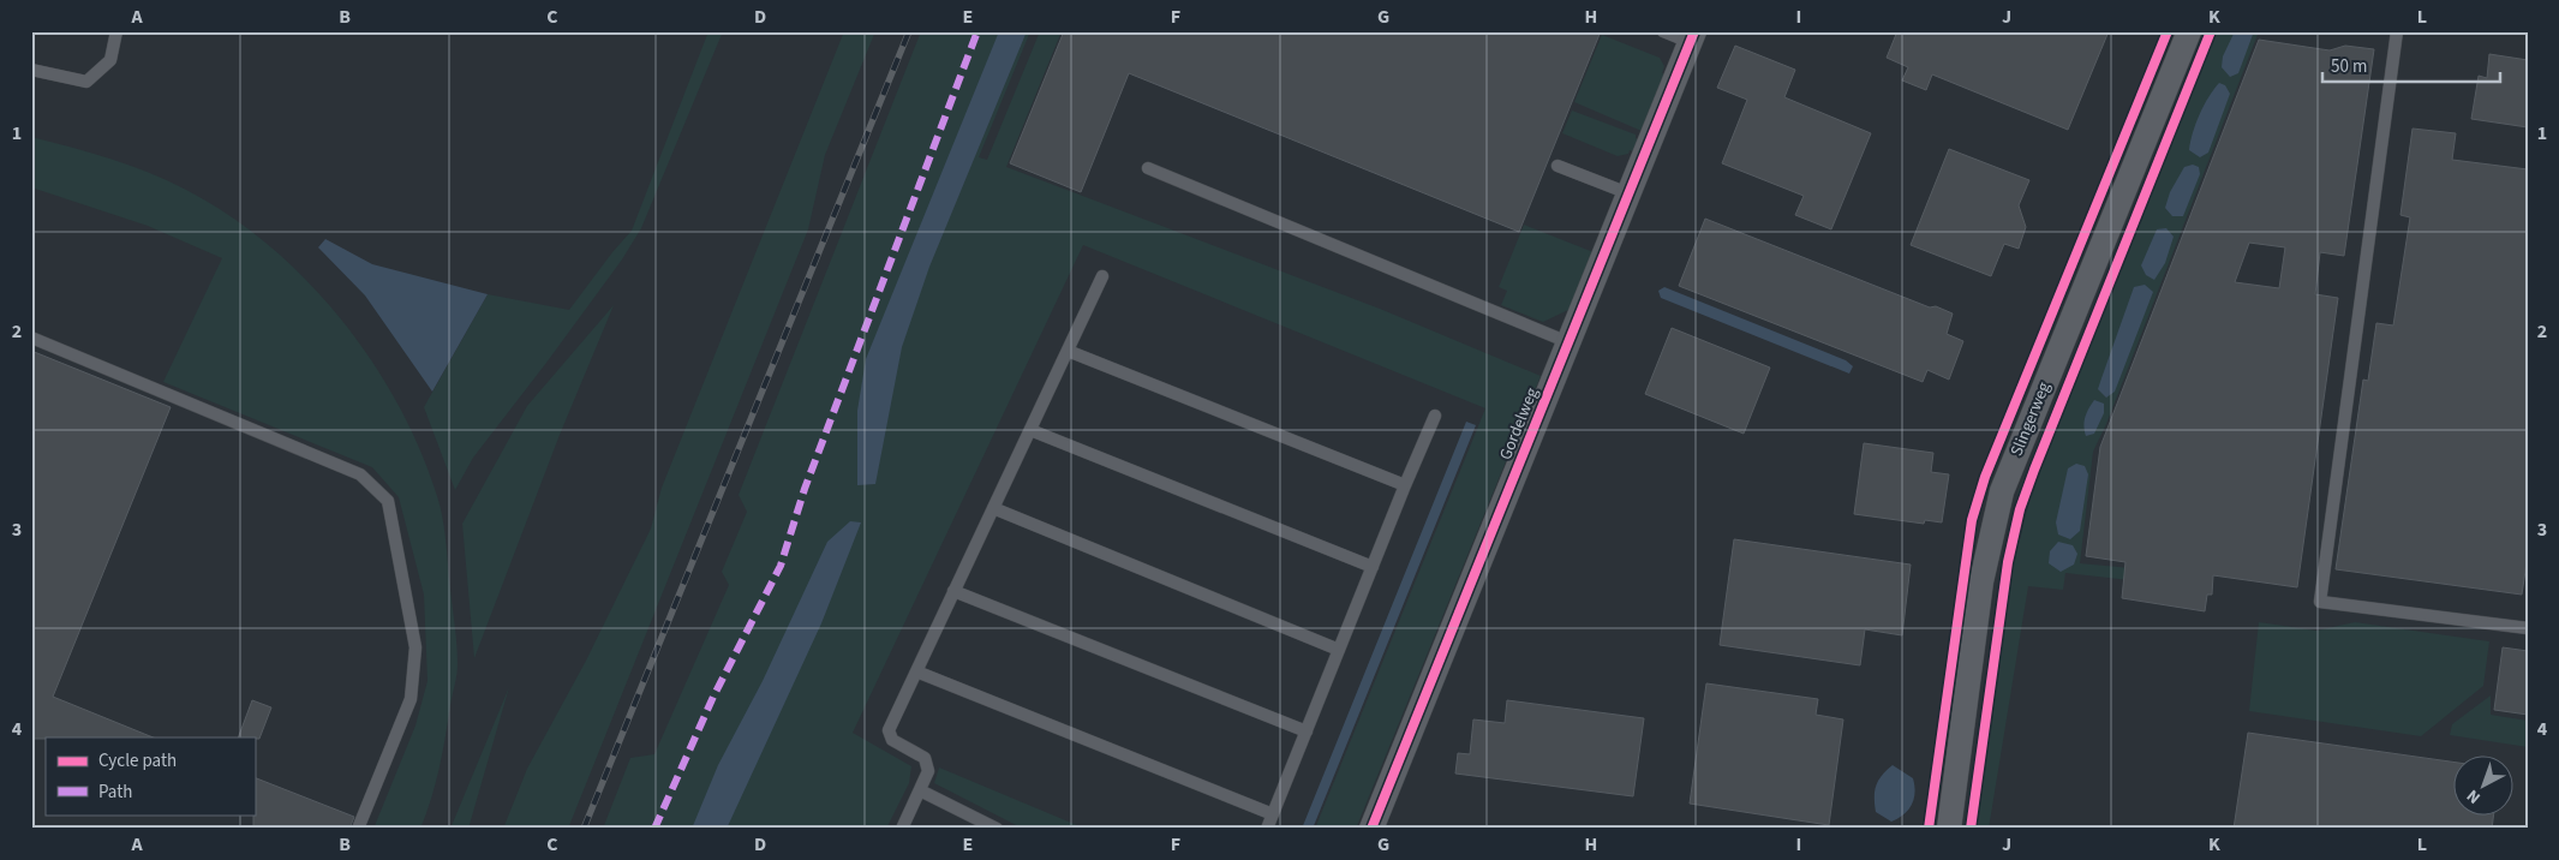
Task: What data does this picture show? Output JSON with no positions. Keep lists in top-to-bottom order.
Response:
{
  "streets": {
    "street": ["Slingerweg", "Gordelweg"]
  },
  "legend": ["Cycle path", "Path"],
  "scale_bar": "50 m",
  "north": "bottom left",
  "grid": {
    "columns": [
      "A",
      "B",
      "C",
      "D",
      "E",
      "F",
      "G",
      "H",
      "I",
      "J",
      "K",
      "L"
    ],
    "rows": [
      "1",
      "2",
      "3",
      "4"
    ]
  }
}
